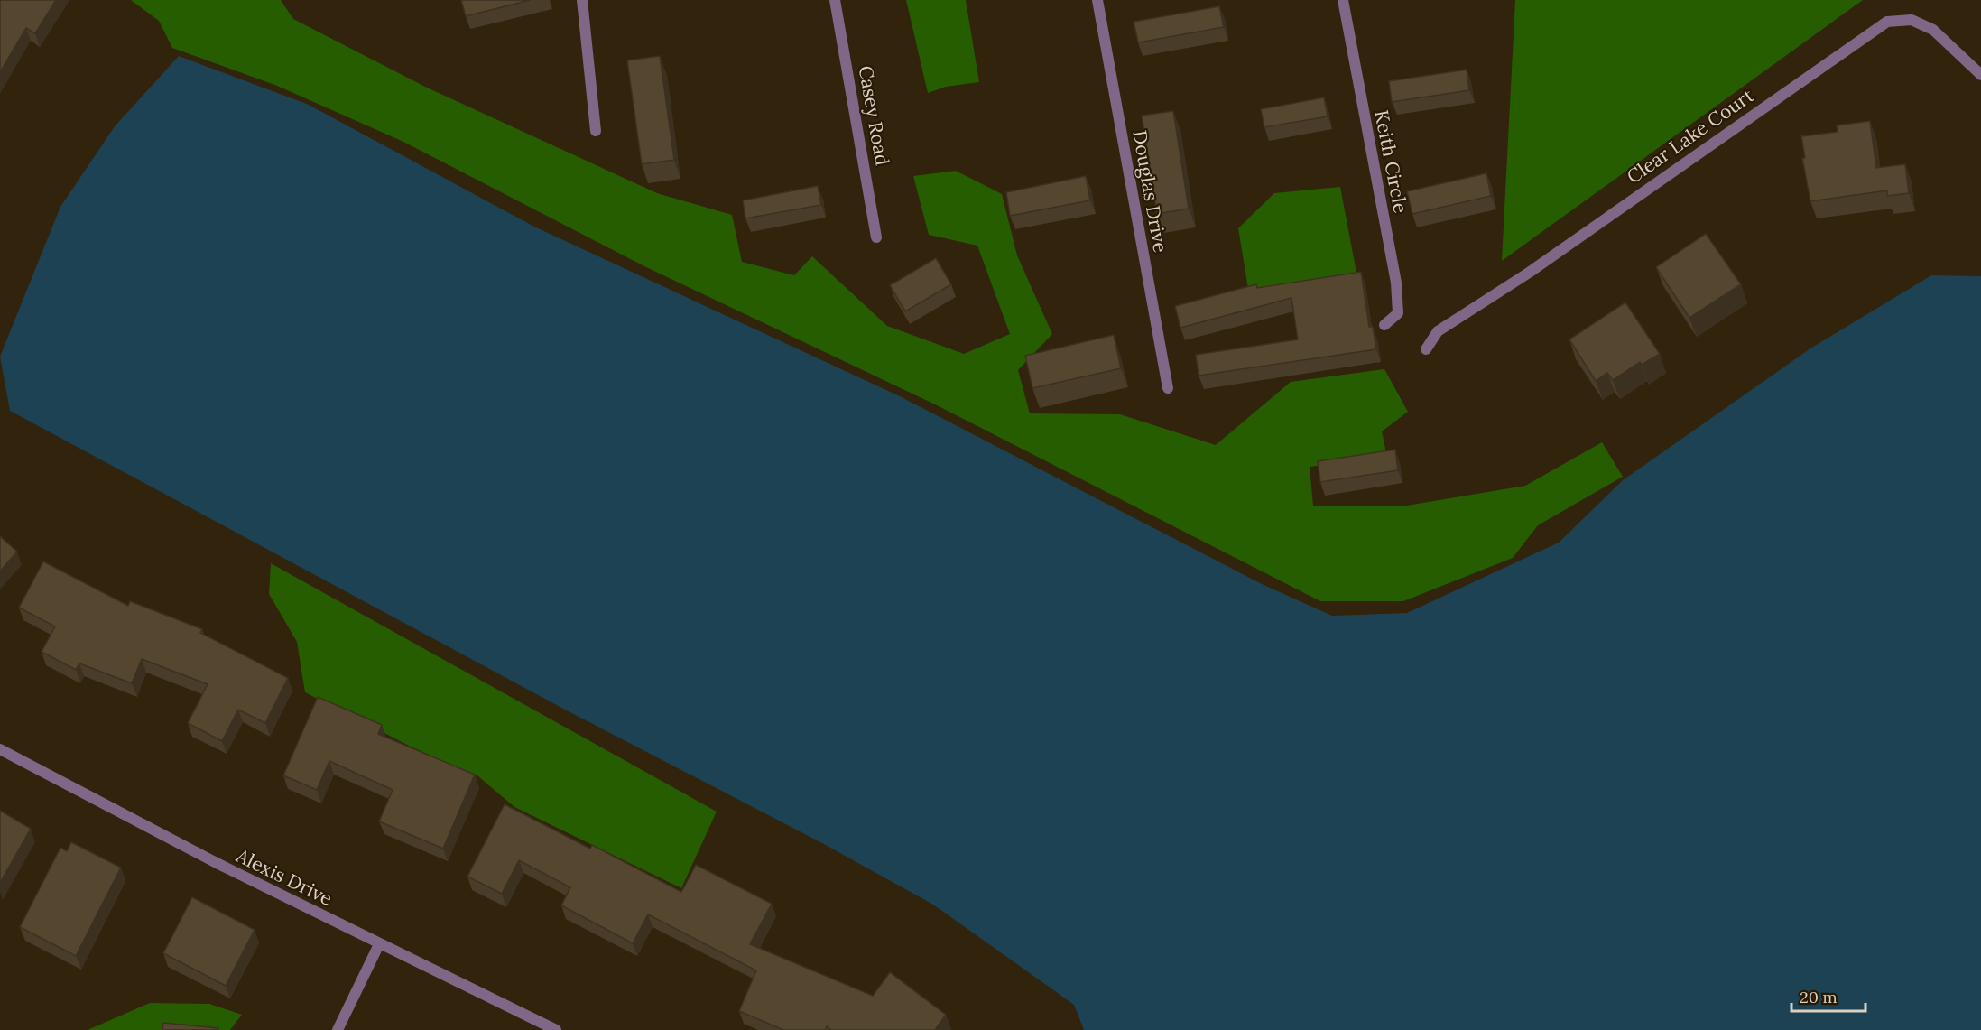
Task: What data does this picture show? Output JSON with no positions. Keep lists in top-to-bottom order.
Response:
{
  "streets": {
    "street": [
      "Casey Road",
      "Clear Lake Court",
      "Keith Circle",
      "Douglas Drive",
      "Alexis Drive"
    ]
  },
  "scale_bar": "20 m"
}
